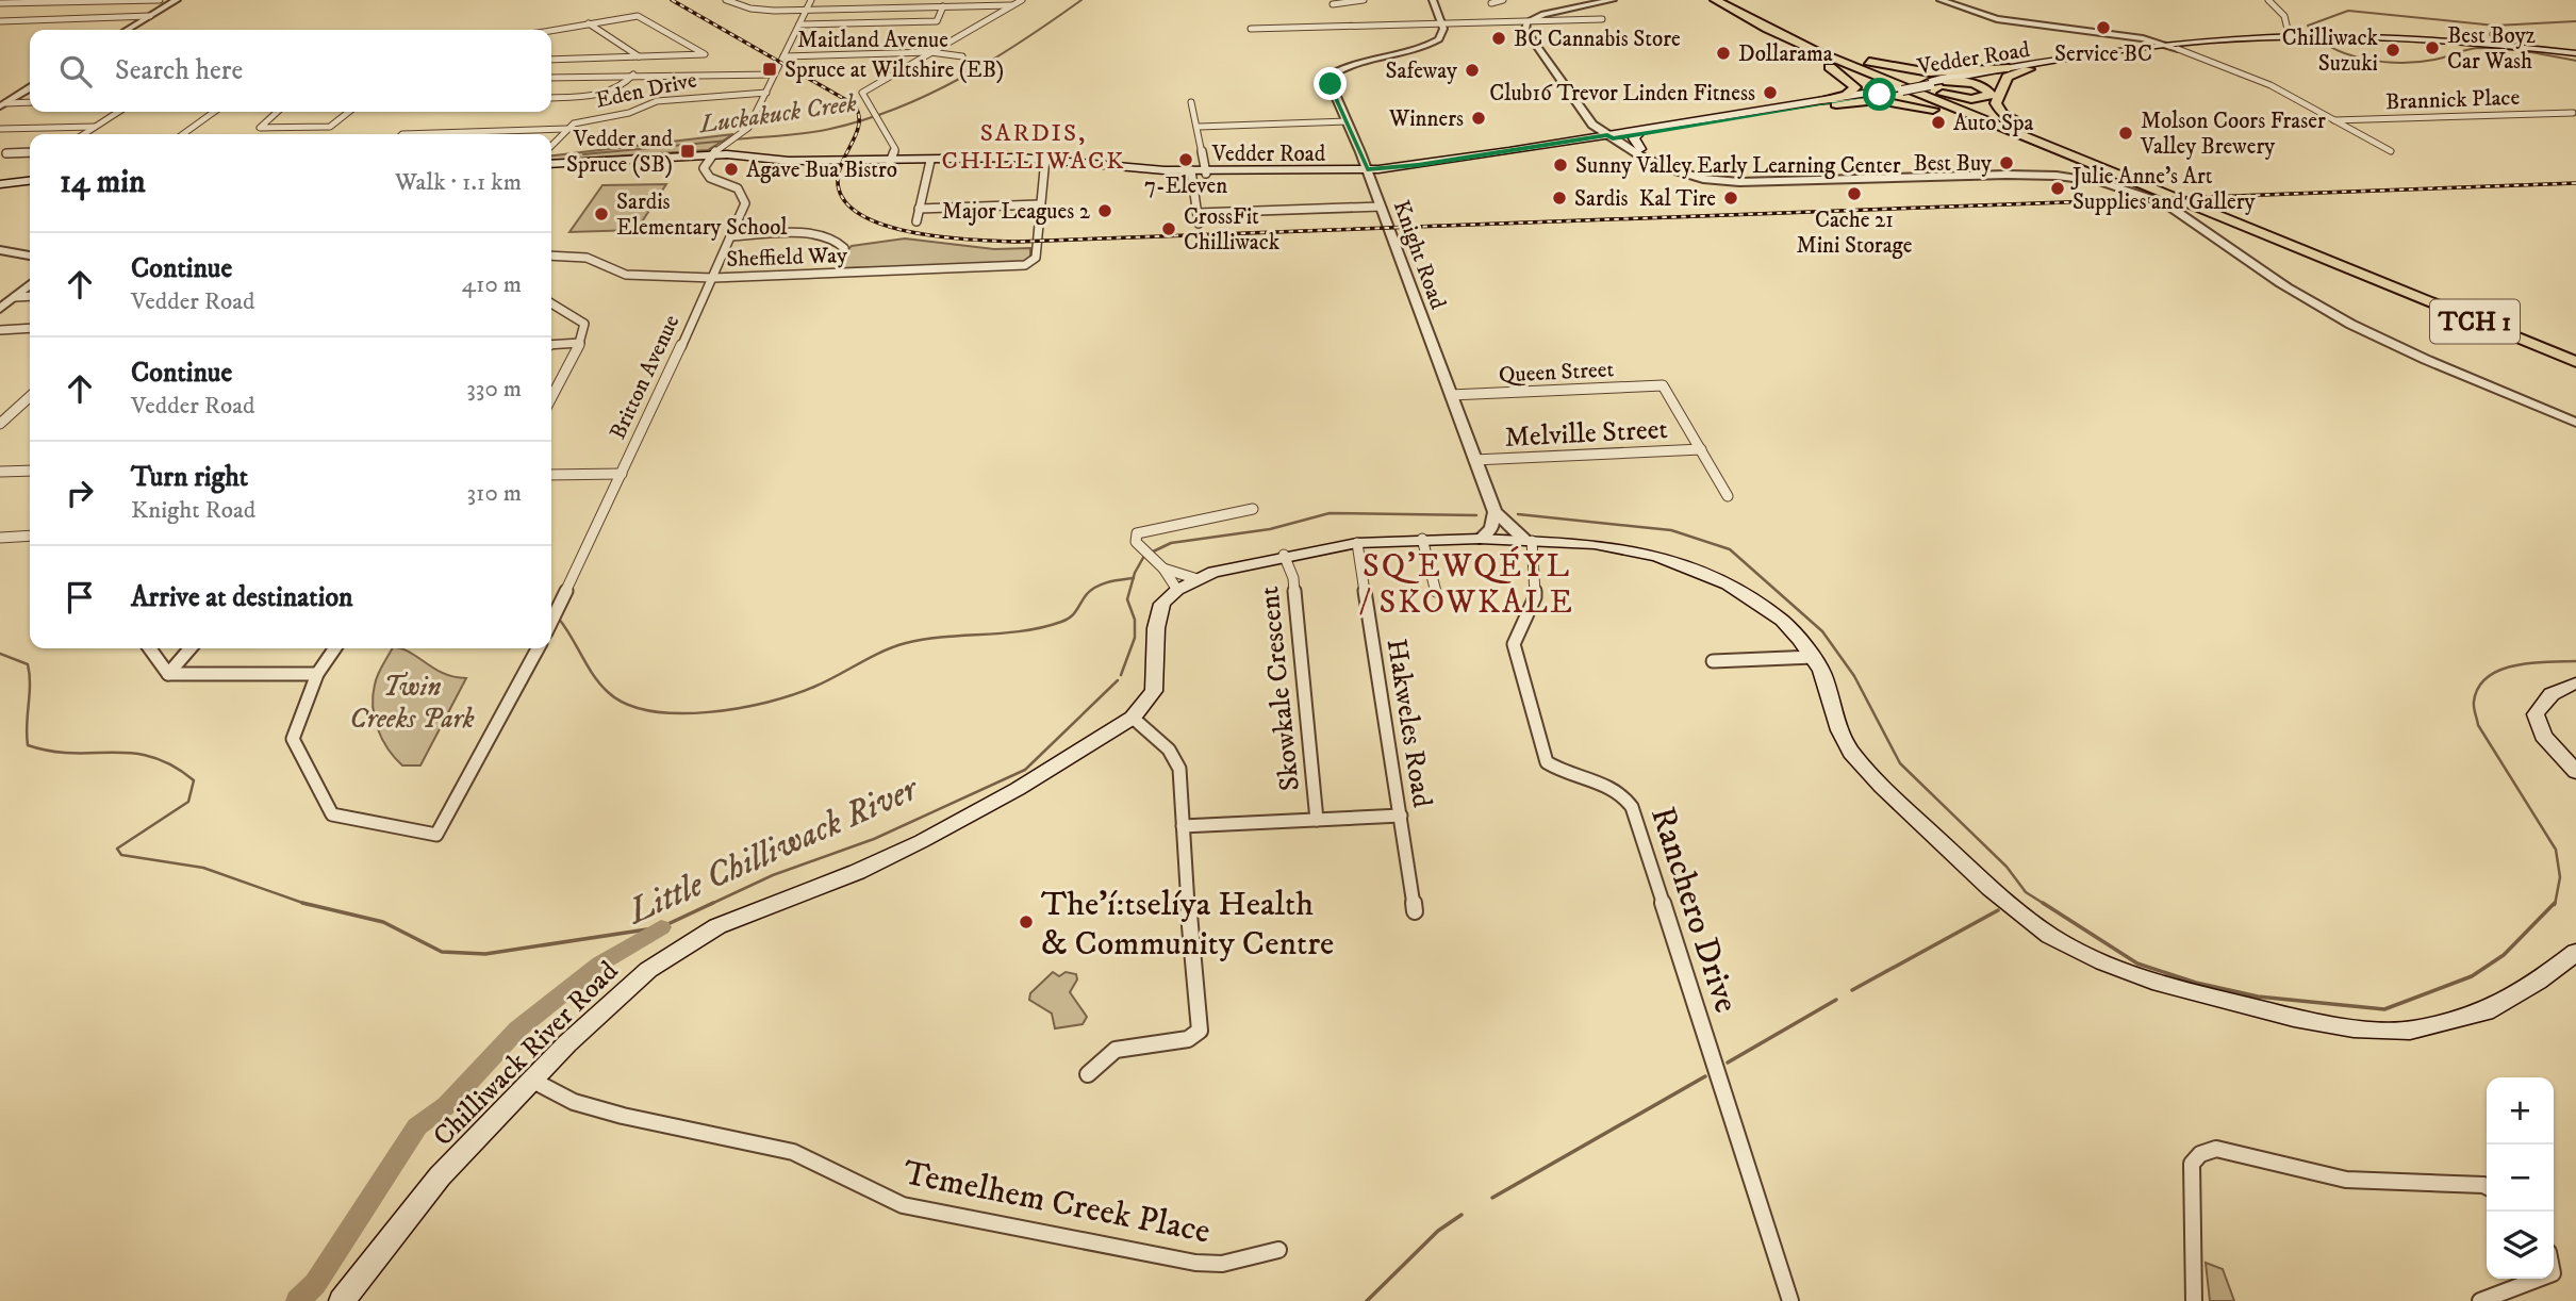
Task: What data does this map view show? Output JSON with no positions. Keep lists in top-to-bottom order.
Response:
{
  "streets": {
    "highway": ["TCH 1"],
    "main road": ["Vedder Road", "Chilliwack River Road"],
    "street": [
      "Maitland Avenue",
      "Eden Drive",
      "Brannick Place",
      "Knight Road",
      "Sheffield Way",
      "Queen Street",
      "Britton Avenue",
      "Melville Street",
      "Skowkale Crescent",
      "Hakweles Road",
      "Ranchero Drive",
      "Temelhem Creek Place"
    ]
  },
  "crossings": [
    ["Vedder Road", "Knight Road"],
    ["Vedder Road", "Britton Avenue"],
    ["Knight Road", "Queen Street"],
    ["Knight Road", "Melville Street"],
    ["Knight Road", "Ranchero Drive"],
    ["Knight Road", "Chilliwack River Road"],
    ["Sheffield Way", "Britton Avenue"],
    ["Queen Street", "Melville Street"],
    ["Skowkale Crescent", "Chilliwack River Road"],
    ["Hakweles Road", "Chilliwack River Road"],
    ["Ranchero Drive", "Chilliwack River Road"],
    ["Chilliwack River Road", "Temelhem Creek Place"]
  ],
  "districts": ["SARDIS, CHILLIWACK", "SQ'EWQÉYL / SKOWKALE"],
  "water": ["Luckakuck Creek", "Little Chilliwack River"],
  "parks": ["Twin Creeks Park"],
  "places": {
    "other": [
      "Service BC",
      "BC Cannabis Store",
      "Best Boyz Car Wash",
      "Chilliwack Suzuki",
      "Dollarama",
      "Safeway",
      "Club16 Trevor Linden Fitness",
      "Winners",
      "Auto Spa",
      "Molson Coors Fraser Valley Brewery",
      "7-Eleven",
      "Best Buy",
      "Sunny Valley Early Learning Center",
      "Agave Bua Bistro",
      "Julie Anne's Art Supplies and Gallery",
      "Cache 21 Mini Storage",
      "Sardis",
      "Kal Tire",
      "Major Leagues 2",
      "Sardis Elementary School",
      "CrossFit Chilliwack",
      "The'í:tselíya Health & Community Centre"
    ],
    "transit": ["Spruce at Wiltshire (EB)", "Vedder and Spruce (SB)"]
  },
  "page": {
    "search": "Search here",
    "heading": ["14 min", "Walk · 1.1 km"],
    "list": [
      ["Continue", "Vedder Road", "410 m"],
      ["Continue", "Vedder Road", "330 m"],
      ["Turn right", "Knight Road", "310 m"],
      "Arrive at destination"
    ],
    "map_buttons": ["+", "−"]
  }
}
